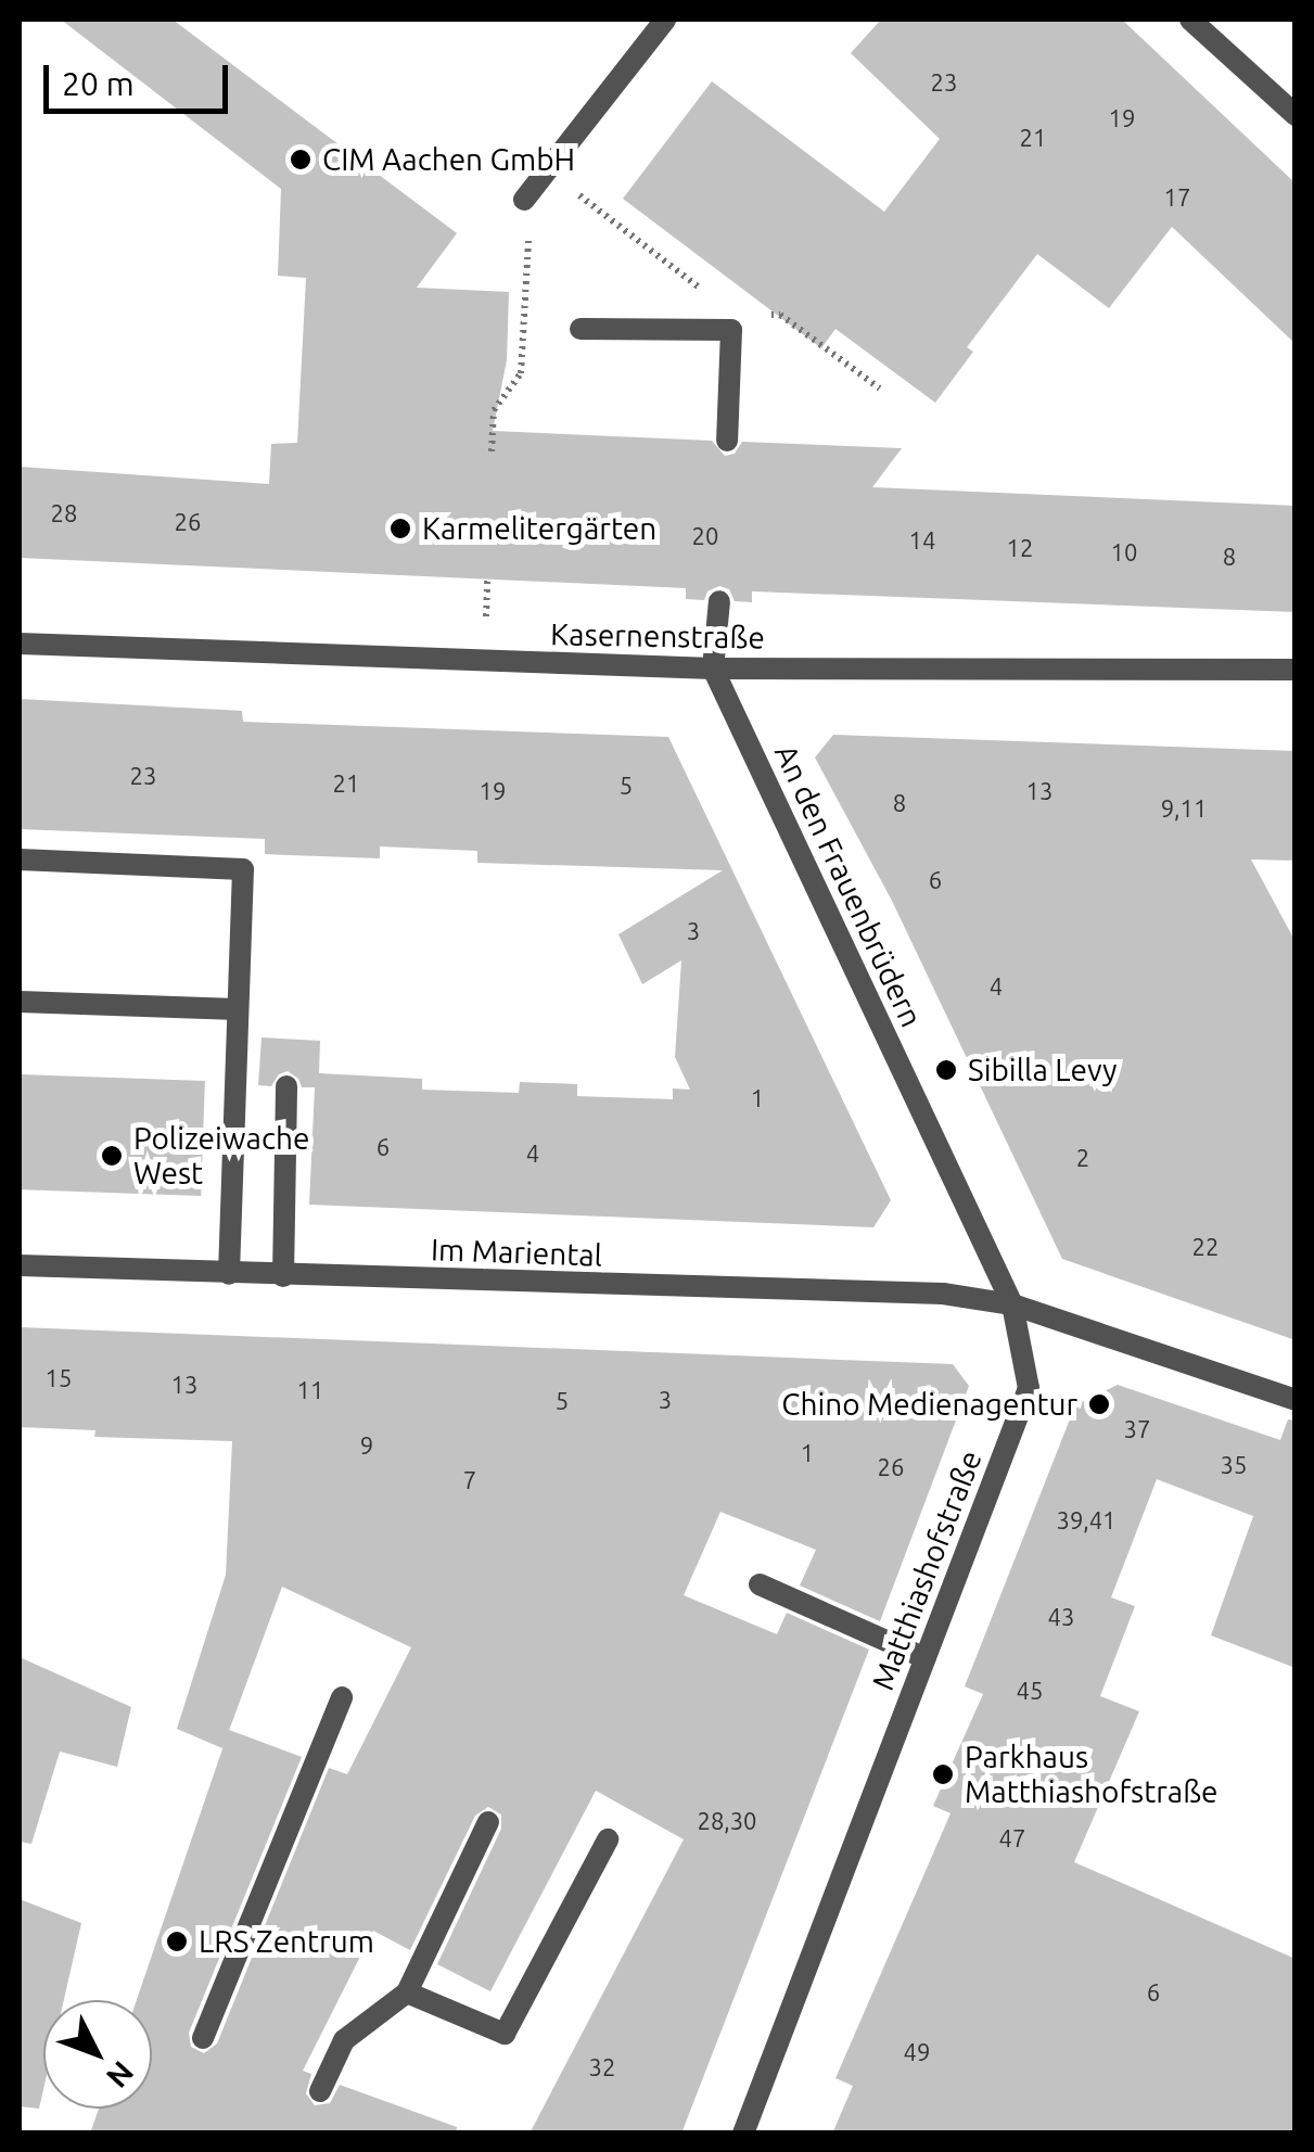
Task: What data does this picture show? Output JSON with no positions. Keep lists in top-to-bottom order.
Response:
{
  "streets": {
    "street": [
      "Kasernenstraße",
      "An den Frauenbrüdern",
      "Im Mariental",
      "Matthiashofstraße"
    ]
  },
  "crossings": [
    ["Kasernenstraße", "An den Frauenbrüdern"],
    ["An den Frauenbrüdern", "Im Mariental"],
    ["An den Frauenbrüdern", "Matthiashofstraße"],
    ["Im Mariental", "Matthiashofstraße"]
  ],
  "places": [
    "CIM Aachen GmbH",
    "Karmelitergärten",
    "Sibilla Levy",
    "Polizeiwache West",
    "Chino Medienagentur",
    "Parkhaus Matthiashofstraße",
    "LRS Zentrum"
  ],
  "house_numbers": [
    "23",
    "19",
    "21",
    "17",
    "28",
    "26",
    "20",
    "14",
    "12",
    "10",
    "8",
    "23",
    "21",
    "5",
    "19",
    "13",
    "8",
    "9,11",
    "6",
    "3",
    "4",
    "1",
    "6",
    "4",
    "2",
    "22",
    "15",
    "13",
    "11",
    "3",
    "5",
    "37",
    "9",
    "1",
    "35",
    "26",
    "7",
    "39,41",
    "43",
    "45",
    "28,30",
    "47",
    "6",
    "49",
    "32"
  ],
  "scale_bar": "20 m",
  "north": "bottom right"
}
